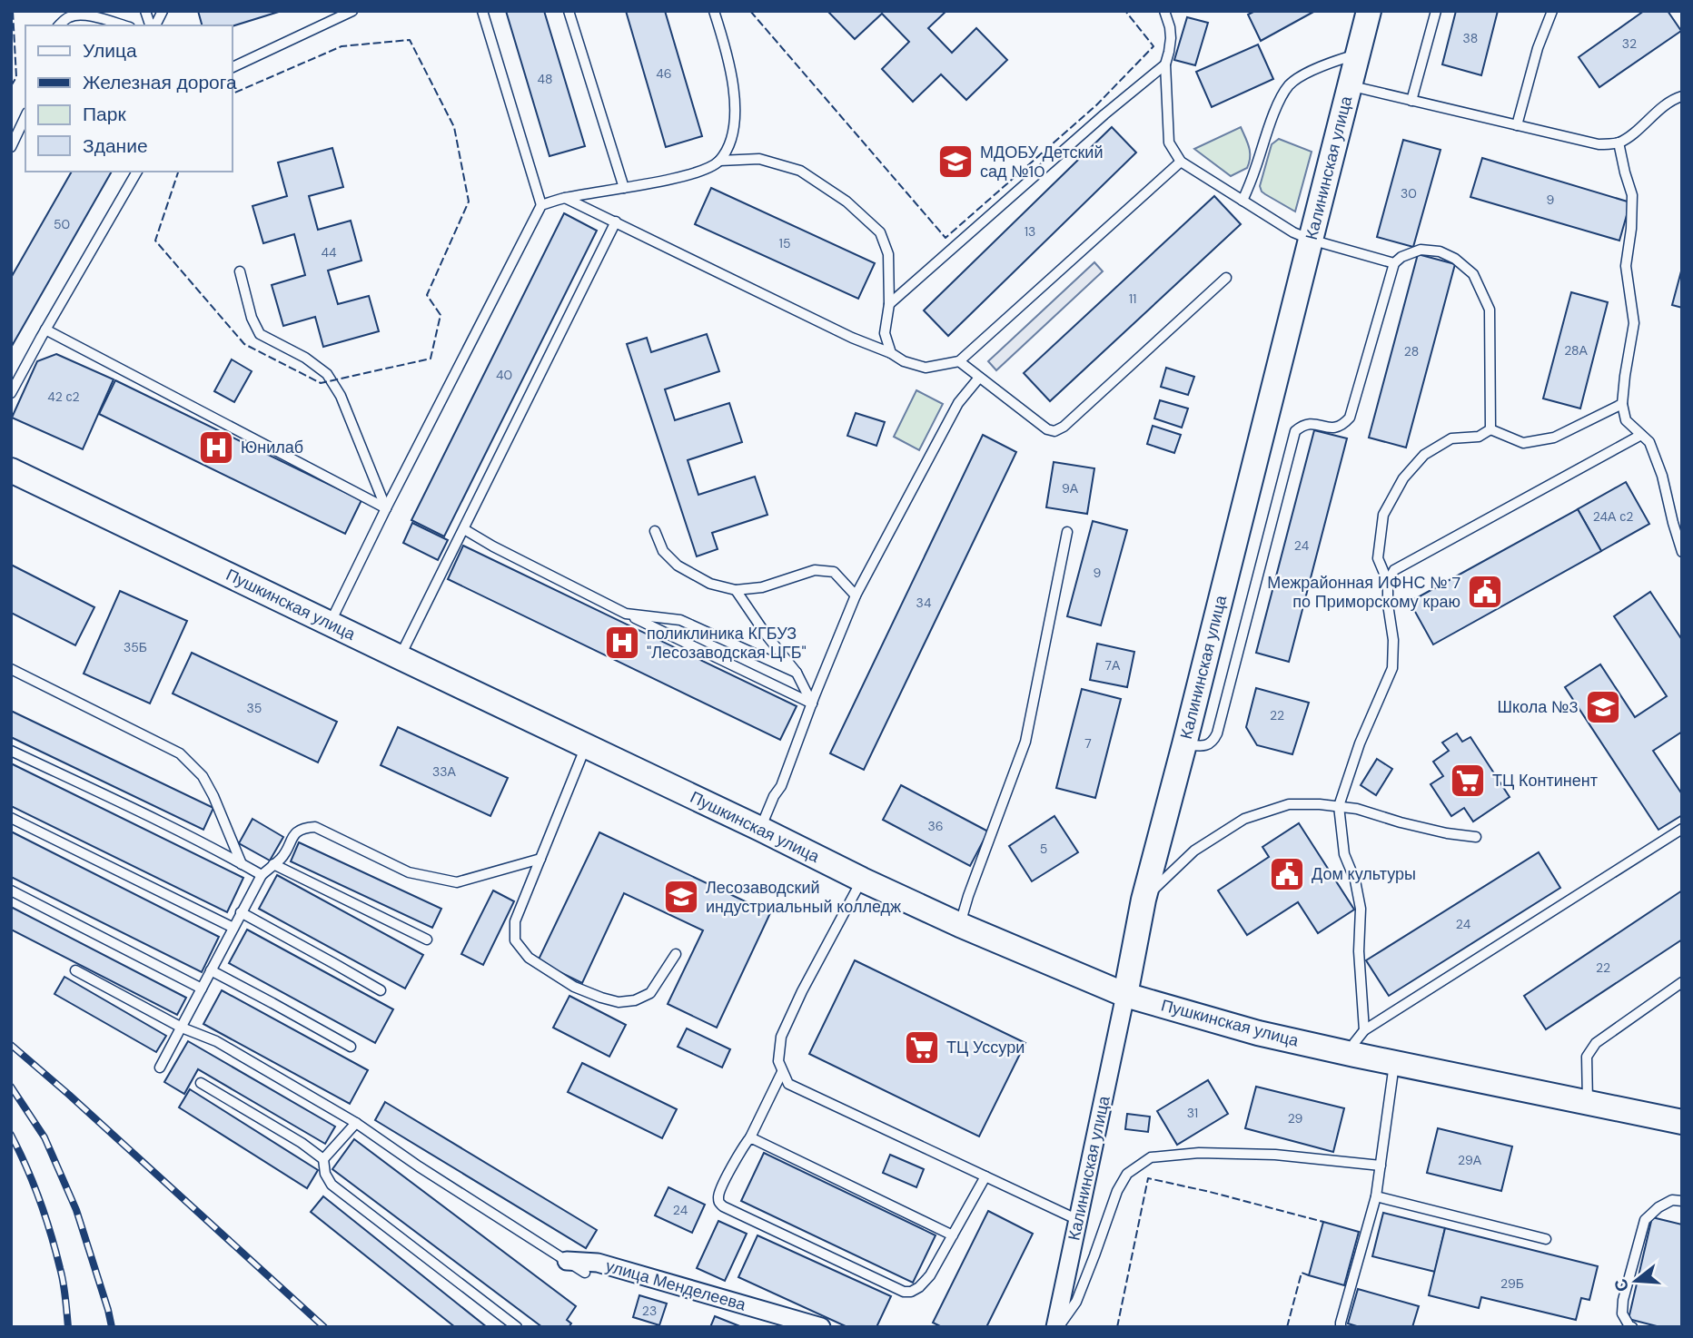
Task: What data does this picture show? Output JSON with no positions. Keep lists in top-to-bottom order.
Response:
{
  "streets": {
    "main road": ["Калининская улица", "Пушкинская улица"],
    "street": ["улица Менделеева"]
  },
  "crossings": [
    ["Калининская улица", "Пушкинская улица"]
  ],
  "places": {
    "school or university": ["МДОБУ Детский сад №10", "Школа №3", "Лесозаводский индустриальный колледж"],
    "hospital": ["Юнилаб", "поликлиника КГБУЗ \"Лесозаводская ЦГБ\""],
    "public building": ["Межрайонная ИФНС № 7 по Приморскому краю", "Дом культуры"],
    "supermarket": ["ТЦ Континент", "ТЦ Уссури"]
  },
  "house_numbers": [
    "38",
    "32",
    "46",
    "48",
    "30",
    "9",
    "50",
    "13",
    "15",
    "44",
    "11",
    "28А",
    "28",
    "40",
    "42 с2",
    "9А",
    "24А с2",
    "24",
    "9",
    "34",
    "35Б",
    "7А",
    "35",
    "22",
    "7",
    "33А",
    "36",
    "5",
    "24",
    "22",
    "31",
    "29",
    "29А",
    "24",
    "29Б",
    "23"
  ],
  "legend": [
    "Улица",
    "Железная дорога",
    "Парк",
    "Здание"
  ],
  "north": "left"
}
